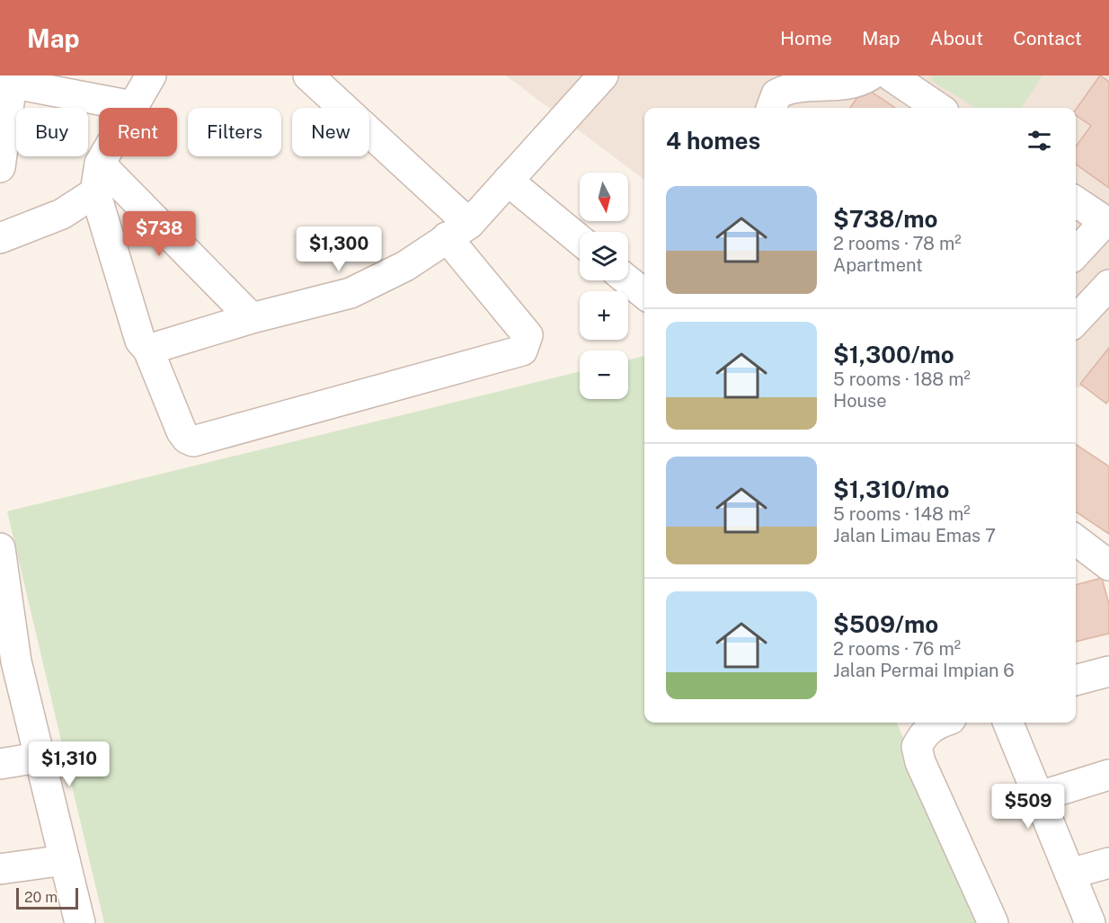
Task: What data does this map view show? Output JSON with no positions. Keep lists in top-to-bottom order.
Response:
{
  "scale_bar": "20 m",
  "north": "bottom",
  "page": {
    "header": "Map",
    "nav": [
      "Home",
      "Map",
      "About",
      "Contact"
    ],
    "chip": [
      "Buy",
      "Rent",
      "Filters",
      "New"
    ],
    "heading": "4 homes",
    "map_buttons": ["+", "−"],
    "list": [
      {
        "name": "$738/mo",
        "note": "2 rooms · 78 m² · Apartment"
      },
      {
        "name": "$1,300/mo",
        "note": "5 rooms · 188 m² · House"
      },
      {
        "name": "$1,310/mo",
        "note": "5 rooms · 148 m² · Jalan Limau Emas 7"
      },
      {
        "name": "$509/mo",
        "note": "2 rooms · 76 m² · Jalan Permai Impian 6"
      }
    ],
    "price": [
      "$738",
      "$1,300",
      "$1,310",
      "$509"
    ],
    "scale": "20 m"
  }
}
